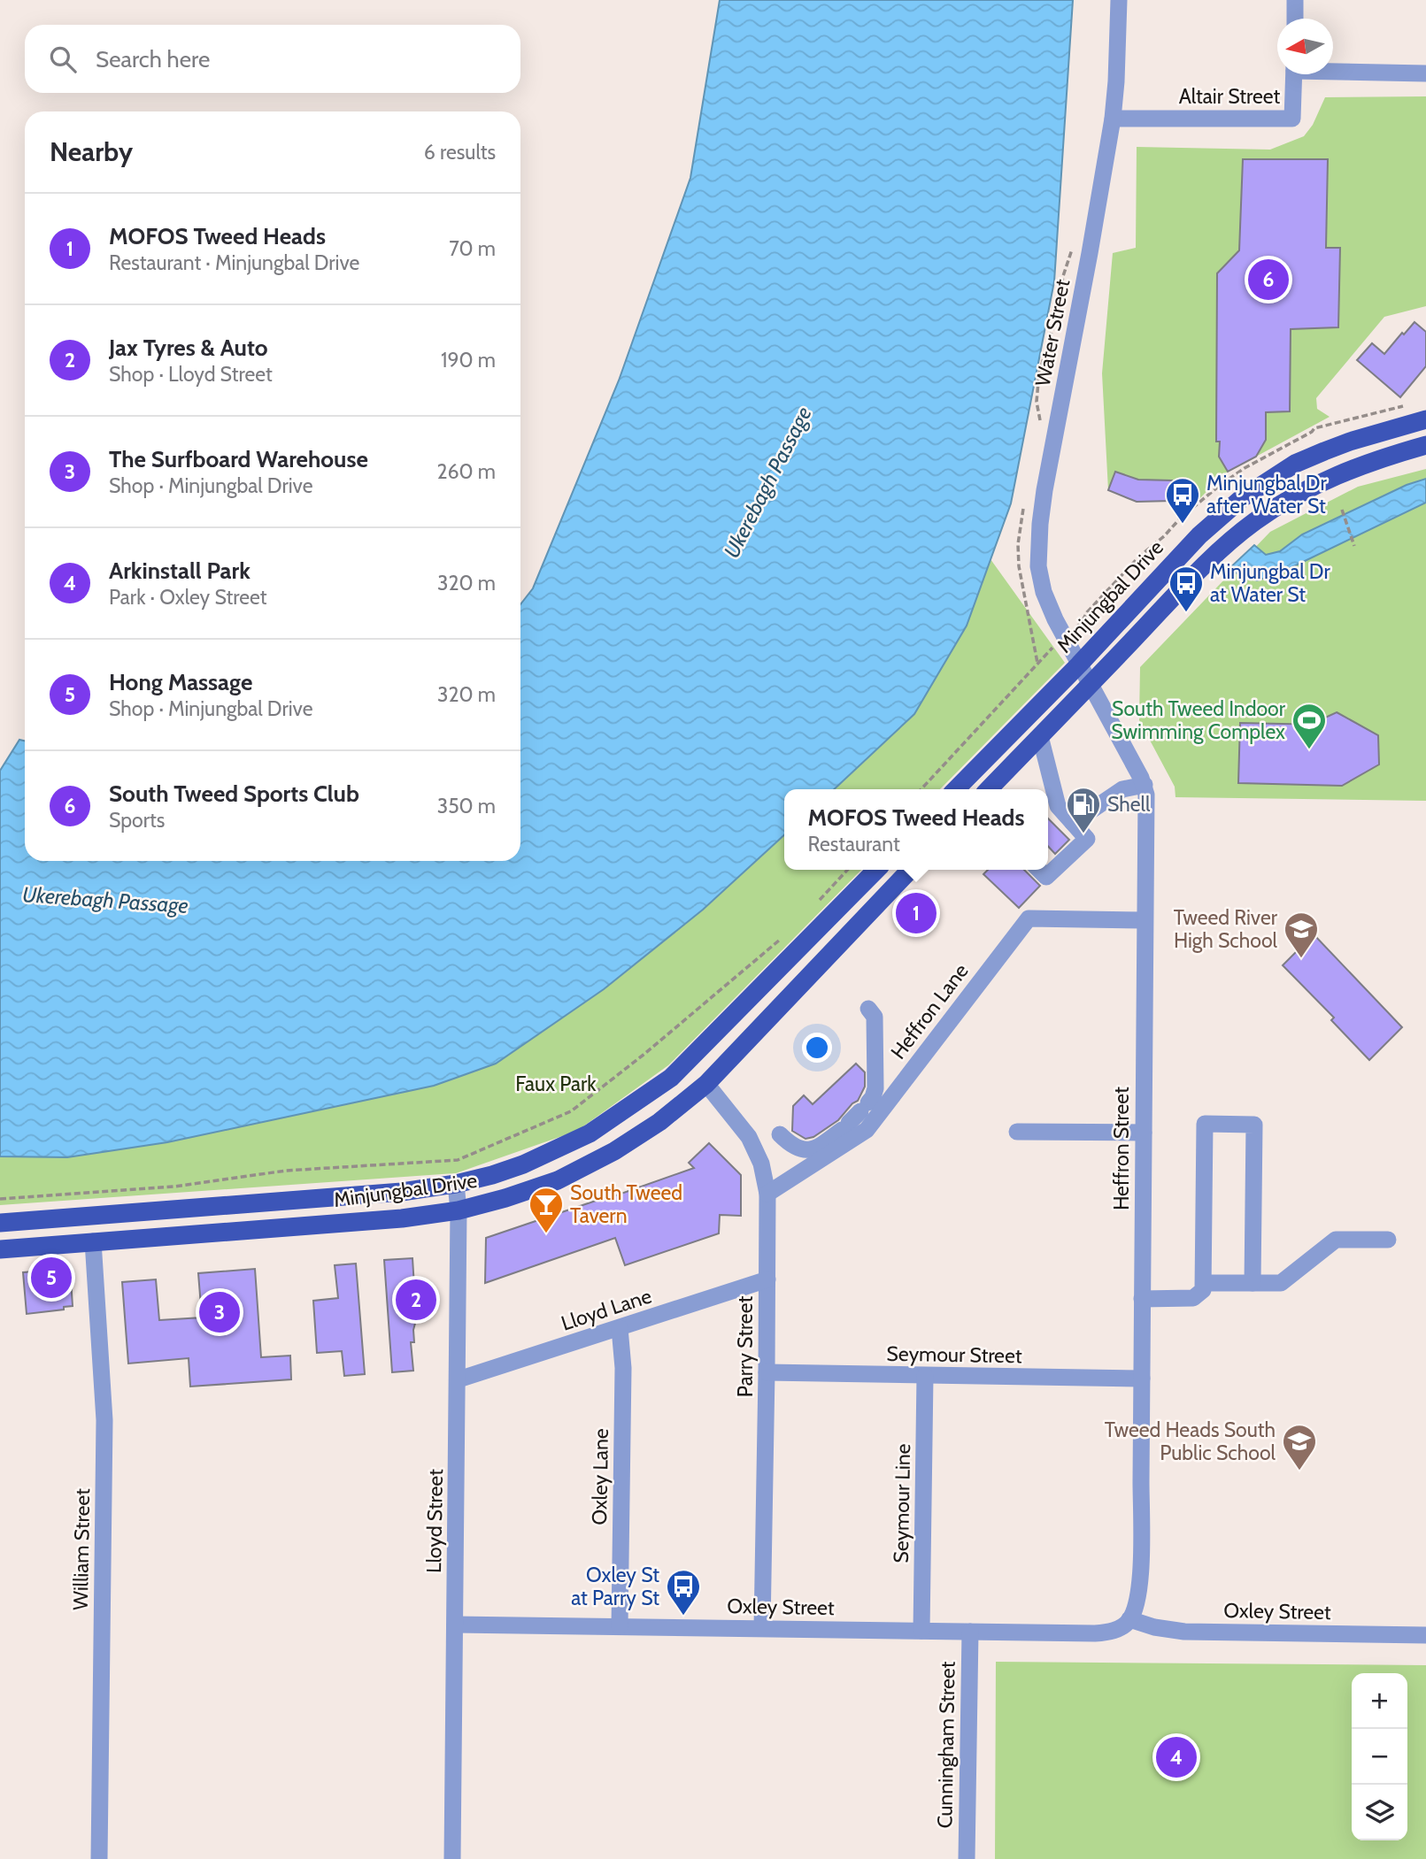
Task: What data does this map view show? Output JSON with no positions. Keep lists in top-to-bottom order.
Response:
{
  "streets": {
    "main road": ["Minjungbal Drive"],
    "street": [
      "Altair Street",
      "Water Street",
      "Heffron Lane",
      "Heffron Street",
      "Lloyd Lane",
      "Parry Street",
      "Seymour Street",
      "Oxley Lane",
      "Seymour Line",
      "Lloyd Street",
      "William Street",
      "Oxley Street",
      "Cunningham Street"
    ]
  },
  "crossings": [
    ["Altair Street", "Water Street"],
    ["Water Street", "Minjungbal Drive"],
    ["Water Street", "Heffron Street"],
    ["Minjungbal Drive", "Heffron Street"],
    ["Minjungbal Drive", "Parry Street"],
    ["Minjungbal Drive", "Lloyd Street"],
    ["Minjungbal Drive", "William Street"],
    ["Heffron Lane", "Heffron Street"],
    ["Heffron Lane", "Parry Street"],
    ["Heffron Street", "Seymour Street"],
    ["Heffron Street", "Oxley Street"],
    ["Lloyd Lane", "Parry Street"],
    ["Lloyd Lane", "Oxley Lane"],
    ["Lloyd Lane", "Lloyd Street"],
    ["Parry Street", "Seymour Street"],
    ["Parry Street", "Oxley Street"],
    ["Seymour Street", "Seymour Line"],
    ["Oxley Lane", "Oxley Street"],
    ["Seymour Line", "Oxley Street"],
    ["Lloyd Street", "Oxley Street"],
    ["Oxley Street", "Cunningham Street"]
  ],
  "water": ["Ukerebagh Passage"],
  "parks": ["Faux Park"],
  "places": {
    "bus stop": ["Minjungbal Dr after Water St", "Minjungbal Dr at Water St", "Oxley St at Parry St"],
    "sports": ["South Tweed Indoor Swimming Complex"],
    "fuel station": ["Shell"],
    "school or university": ["Tweed River High School", "Tweed Heads South Public School"],
    "bar": ["South Tweed Tavern"]
  },
  "north": "left",
  "page": {
    "search": "Search here",
    "heading": ["Nearby", "6 results"],
    "list": [
      {
        "mark": "1",
        "name": "MOFOS Tweed Heads",
        "note": "Restaurant · Minjungbal Drive",
        "value": "70 m"
      },
      {
        "mark": "2",
        "name": "Jax Tyres & Auto",
        "note": "Shop · Lloyd Street",
        "value": "190 m"
      },
      {
        "mark": "3",
        "name": "The Surfboard Warehouse",
        "note": "Shop · Minjungbal Drive",
        "value": "260 m"
      },
      {
        "mark": "4",
        "name": "Arkinstall Park",
        "note": "Park · Oxley Street",
        "value": "320 m"
      },
      {
        "mark": "5",
        "name": "Hong Massage",
        "note": "Shop · Minjungbal Drive",
        "value": "320 m"
      },
      {
        "mark": "6",
        "name": "South Tweed Sports Club",
        "note": "Sports",
        "value": "350 m"
      }
    ],
    "pins": [
      "6",
      "1",
      "5",
      "2",
      "3",
      "4"
    ],
    "popup": ["MOFOS Tweed Heads", "Restaurant"],
    "map_buttons": ["+", "−"]
  }
}
